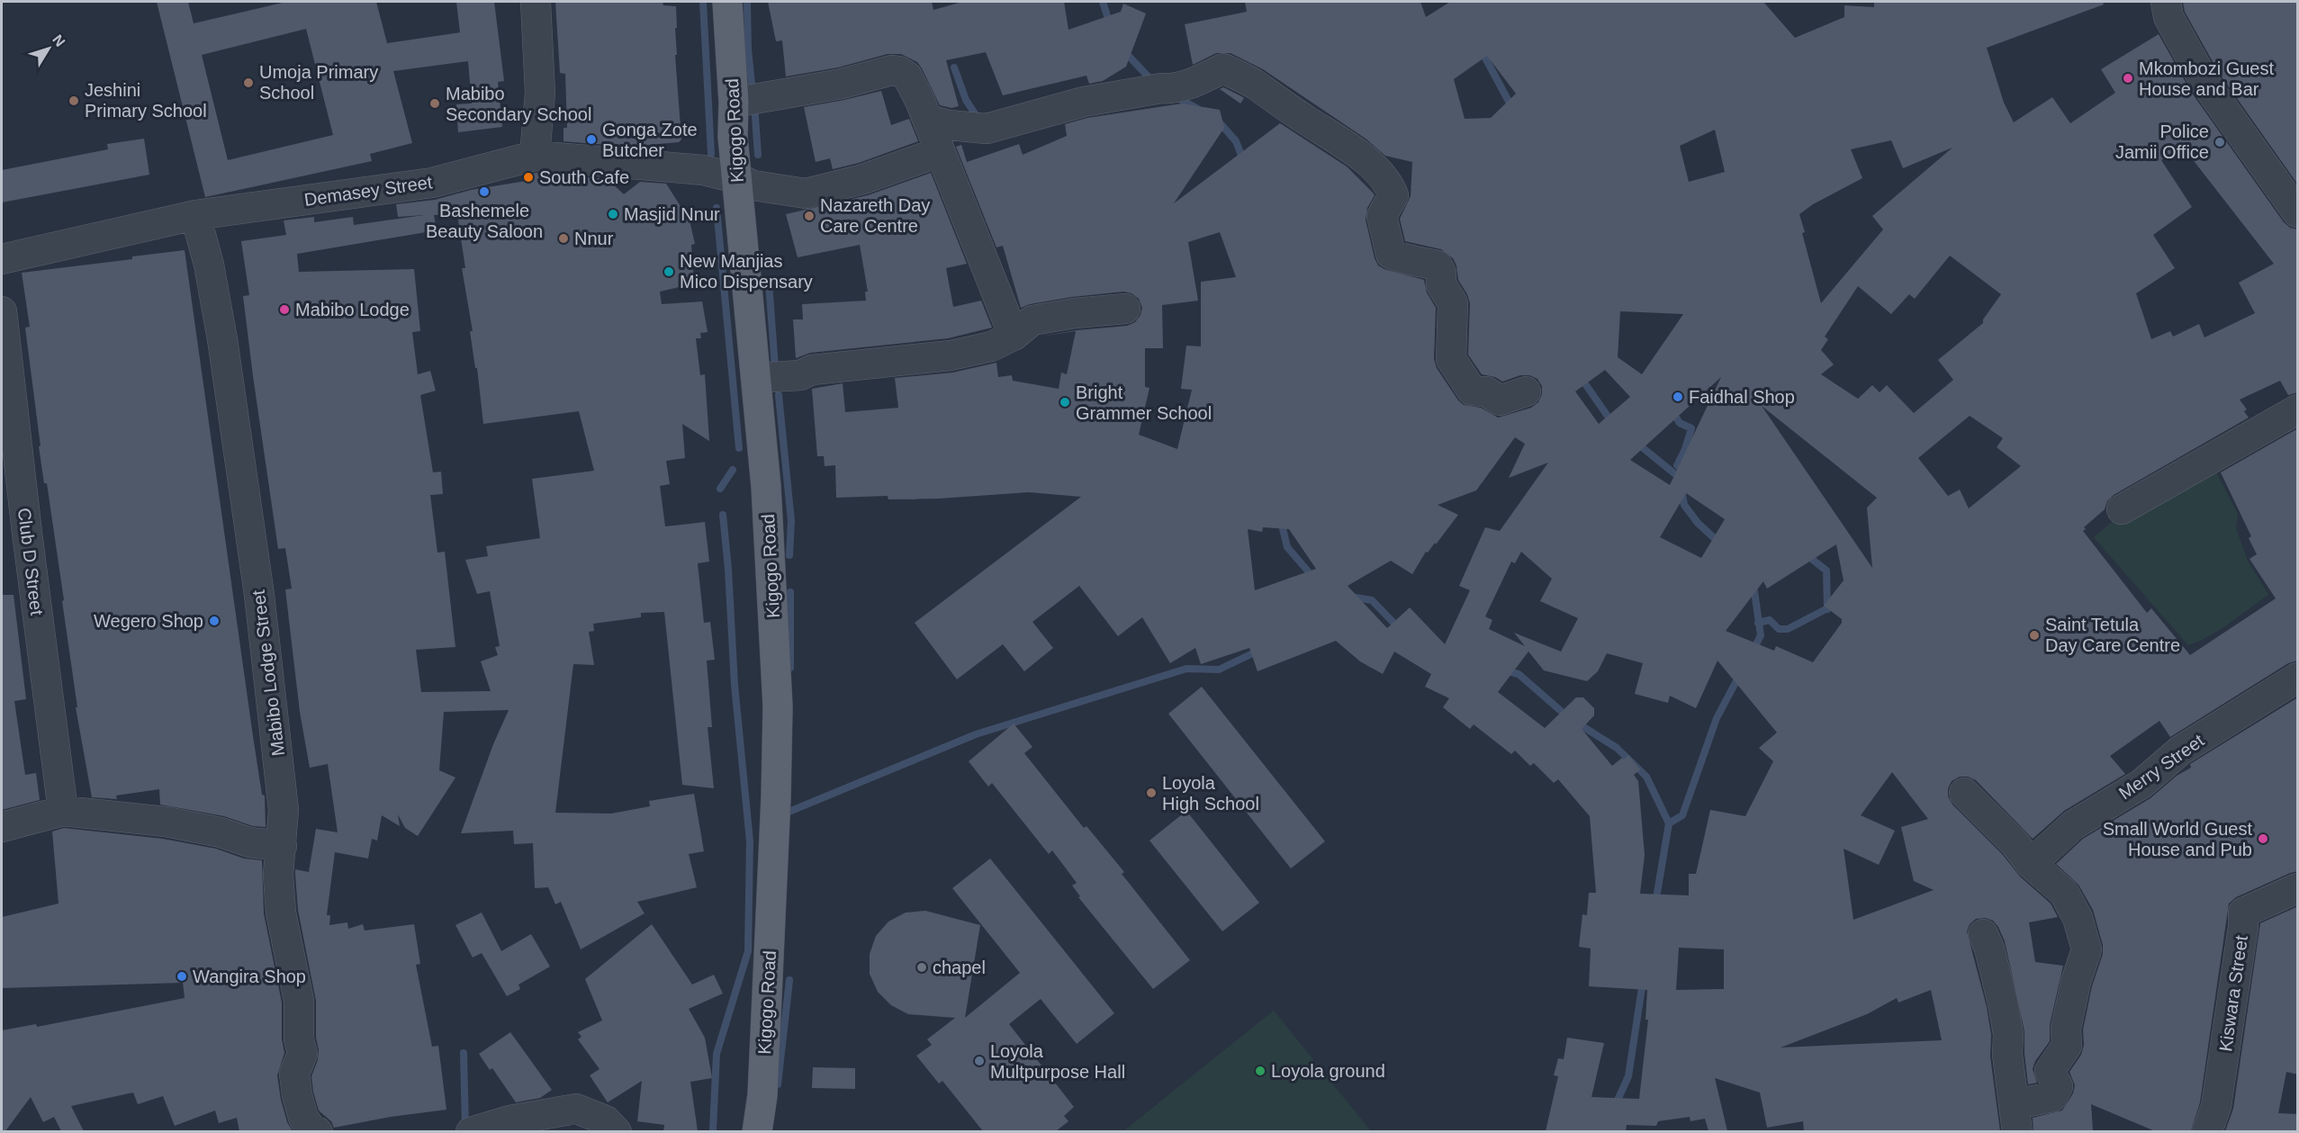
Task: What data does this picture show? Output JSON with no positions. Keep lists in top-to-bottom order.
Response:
{
  "streets": {
    "main road": ["Kigogo Road"],
    "street": [
      "Demasey Street",
      "Club D Street",
      "Mabibo Lodge Street",
      "Merry Street",
      "Kiswara Street"
    ]
  },
  "crossings": [
    ["Kigogo Road", "Demasey Street"],
    ["Demasey Street", "Mabibo Lodge Street"]
  ],
  "places": [
    "Mkombozi Guest House and Bar",
    "Umoja Primary School",
    "Jeshini Primary School",
    "Mabibo Secondary School",
    "Gonga Zote Butcher",
    "Police Jamii Office",
    "South Cafe",
    "Bashemele Beauty Saloon",
    "Masjid Nnur",
    "Nazareth Day Care Centre",
    "Nnur",
    "New Manjias Mico Dispensary",
    "Mabibo Lodge",
    "Faidhal Shop",
    "Bright Grammer School",
    "Wegero Shop",
    "Saint Tetula Day Care Centre",
    "Loyola High School",
    "Small World Guest House and Pub",
    "chapel",
    "Wangira Shop",
    "Loyola Multpurpose Hall",
    "Loyola ground"
  ],
  "north": "top right"
}
